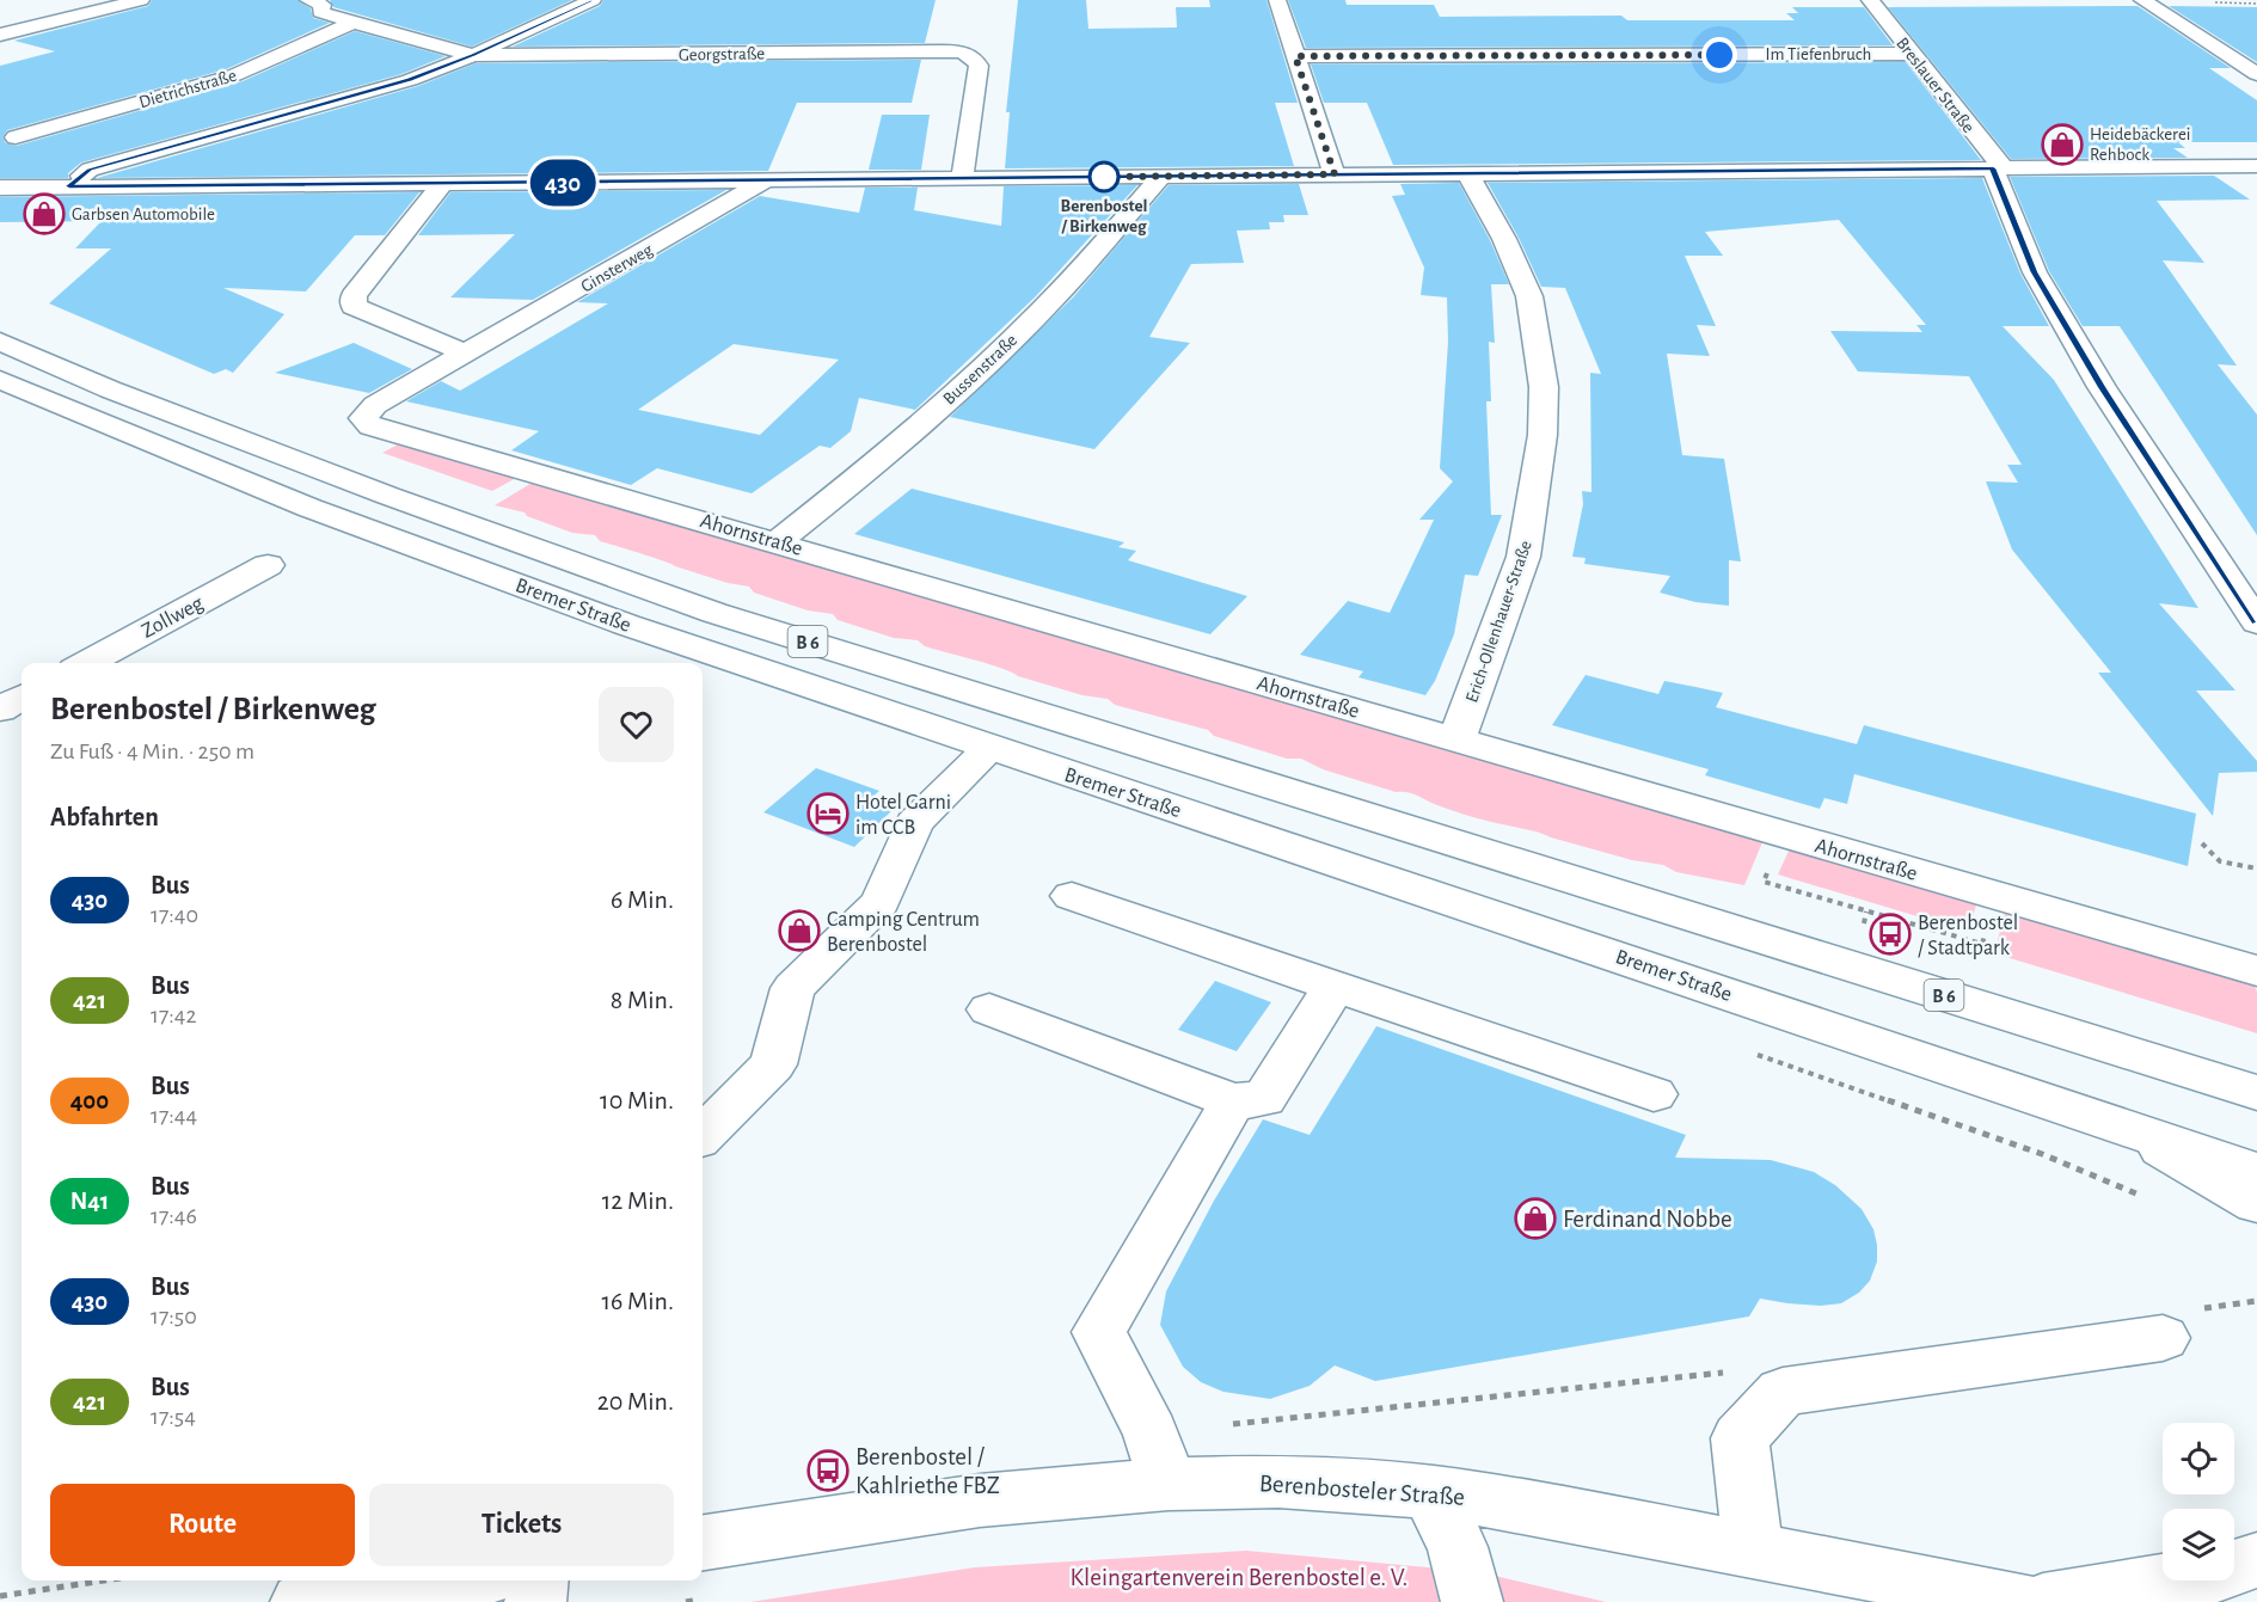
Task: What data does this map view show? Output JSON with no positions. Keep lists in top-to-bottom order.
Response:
{
  "streets": {
    "street": [
      "Georgstraße",
      "Im Tiefenbruch",
      "Breslauer Straße",
      "Dietrichstraße",
      "Ginsterweg",
      "Bussenstraße",
      "Ahornstraße",
      "Bremer Straße",
      "Zollweg",
      "Erich-Ollenhauer-Straße",
      "B 6",
      "Berenbosteler Straße"
    ]
  },
  "crossings": [
    ["Im Tiefenbruch", "Breslauer Straße"],
    ["Ginsterweg", "Ahornstraße"],
    ["Bussenstraße", "Ahornstraße"],
    ["Ahornstraße", "Erich-Ollenhauer-Straße"]
  ],
  "parks": ["Kleingartenverein Berenbostel e. V."],
  "places": {
    "shop": [
      "Heidebäckerei Rehbock",
      "Garbsen Automobile",
      "Camping Centrum Berenbostel",
      "Ferdinand Nobbe"
    ],
    "other": ["Berenbostel / Birkenweg"],
    "hotel": ["Hotel Garni im CCB"],
    "bus stop": ["Berenbostel / Stadtpark", "Berenbostel / Kahlriethe FBZ"]
  },
  "lines": ["bus line 430"],
  "page": {
    "on_map": "430",
    "heading": [
      ["Berenbostel / Birkenweg", "Zu Fuß · 4 Min. · 250 m"],
      "Abfahrten"
    ],
    "list": [
      {
        "mark": "430",
        "name": "Bus",
        "note": "17:40",
        "value": "6 Min."
      },
      {
        "mark": "421",
        "name": "Bus",
        "note": "17:42",
        "value": "8 Min."
      },
      {
        "mark": "400",
        "name": "Bus",
        "note": "17:44",
        "value": "10 Min."
      },
      {
        "mark": "N41",
        "name": "Bus",
        "note": "17:46",
        "value": "12 Min."
      },
      {
        "mark": "430",
        "name": "Bus",
        "note": "17:50",
        "value": "16 Min."
      },
      {
        "mark": "421",
        "name": "Bus",
        "note": "17:54",
        "value": "20 Min."
      }
    ],
    "buttons": ["Route", "Tickets"]
  }
}
